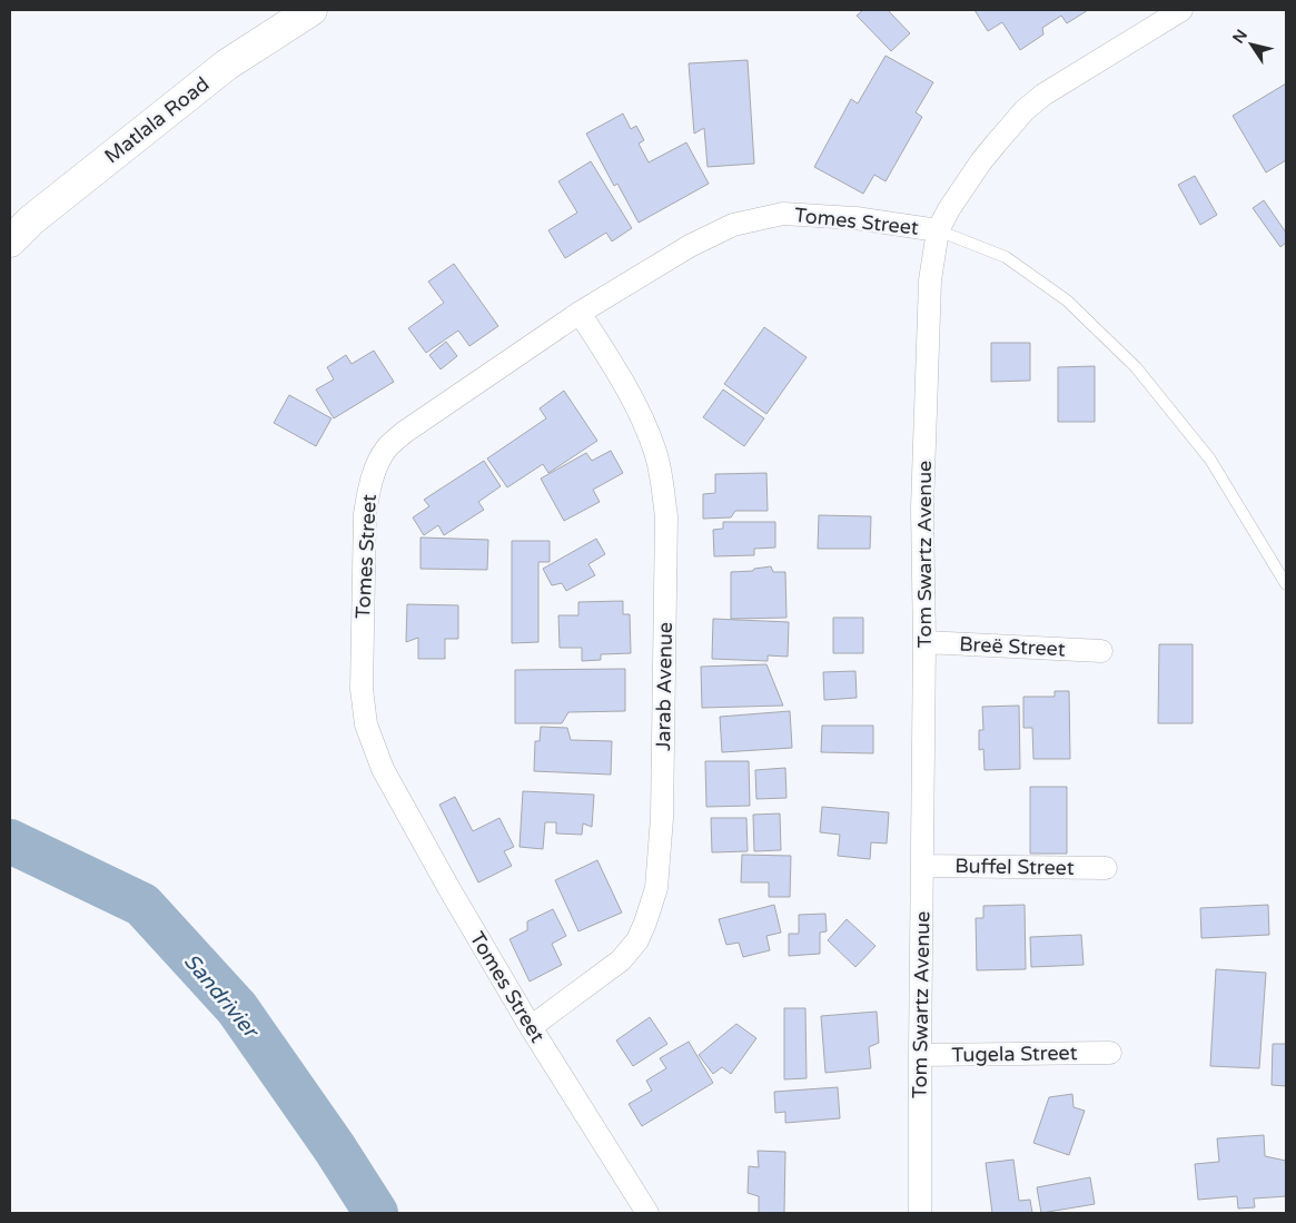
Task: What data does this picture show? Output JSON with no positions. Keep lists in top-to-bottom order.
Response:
{
  "streets": {
    "main road": ["Matlala Road"],
    "street": [
      "Tomes Street",
      "Tom Swartz Avenue",
      "Breë Street",
      "Jarab Avenue",
      "Buffel Street",
      "Tugela Street"
    ]
  },
  "crossings": [
    ["Tomes Street", "Tom Swartz Avenue"],
    ["Tomes Street", "Jarab Avenue"],
    ["Tom Swartz Avenue", "Breë Street"],
    ["Tom Swartz Avenue", "Buffel Street"],
    ["Tom Swartz Avenue", "Tugela Street"]
  ],
  "water": ["Sandrivier"],
  "north": "top left"
}
